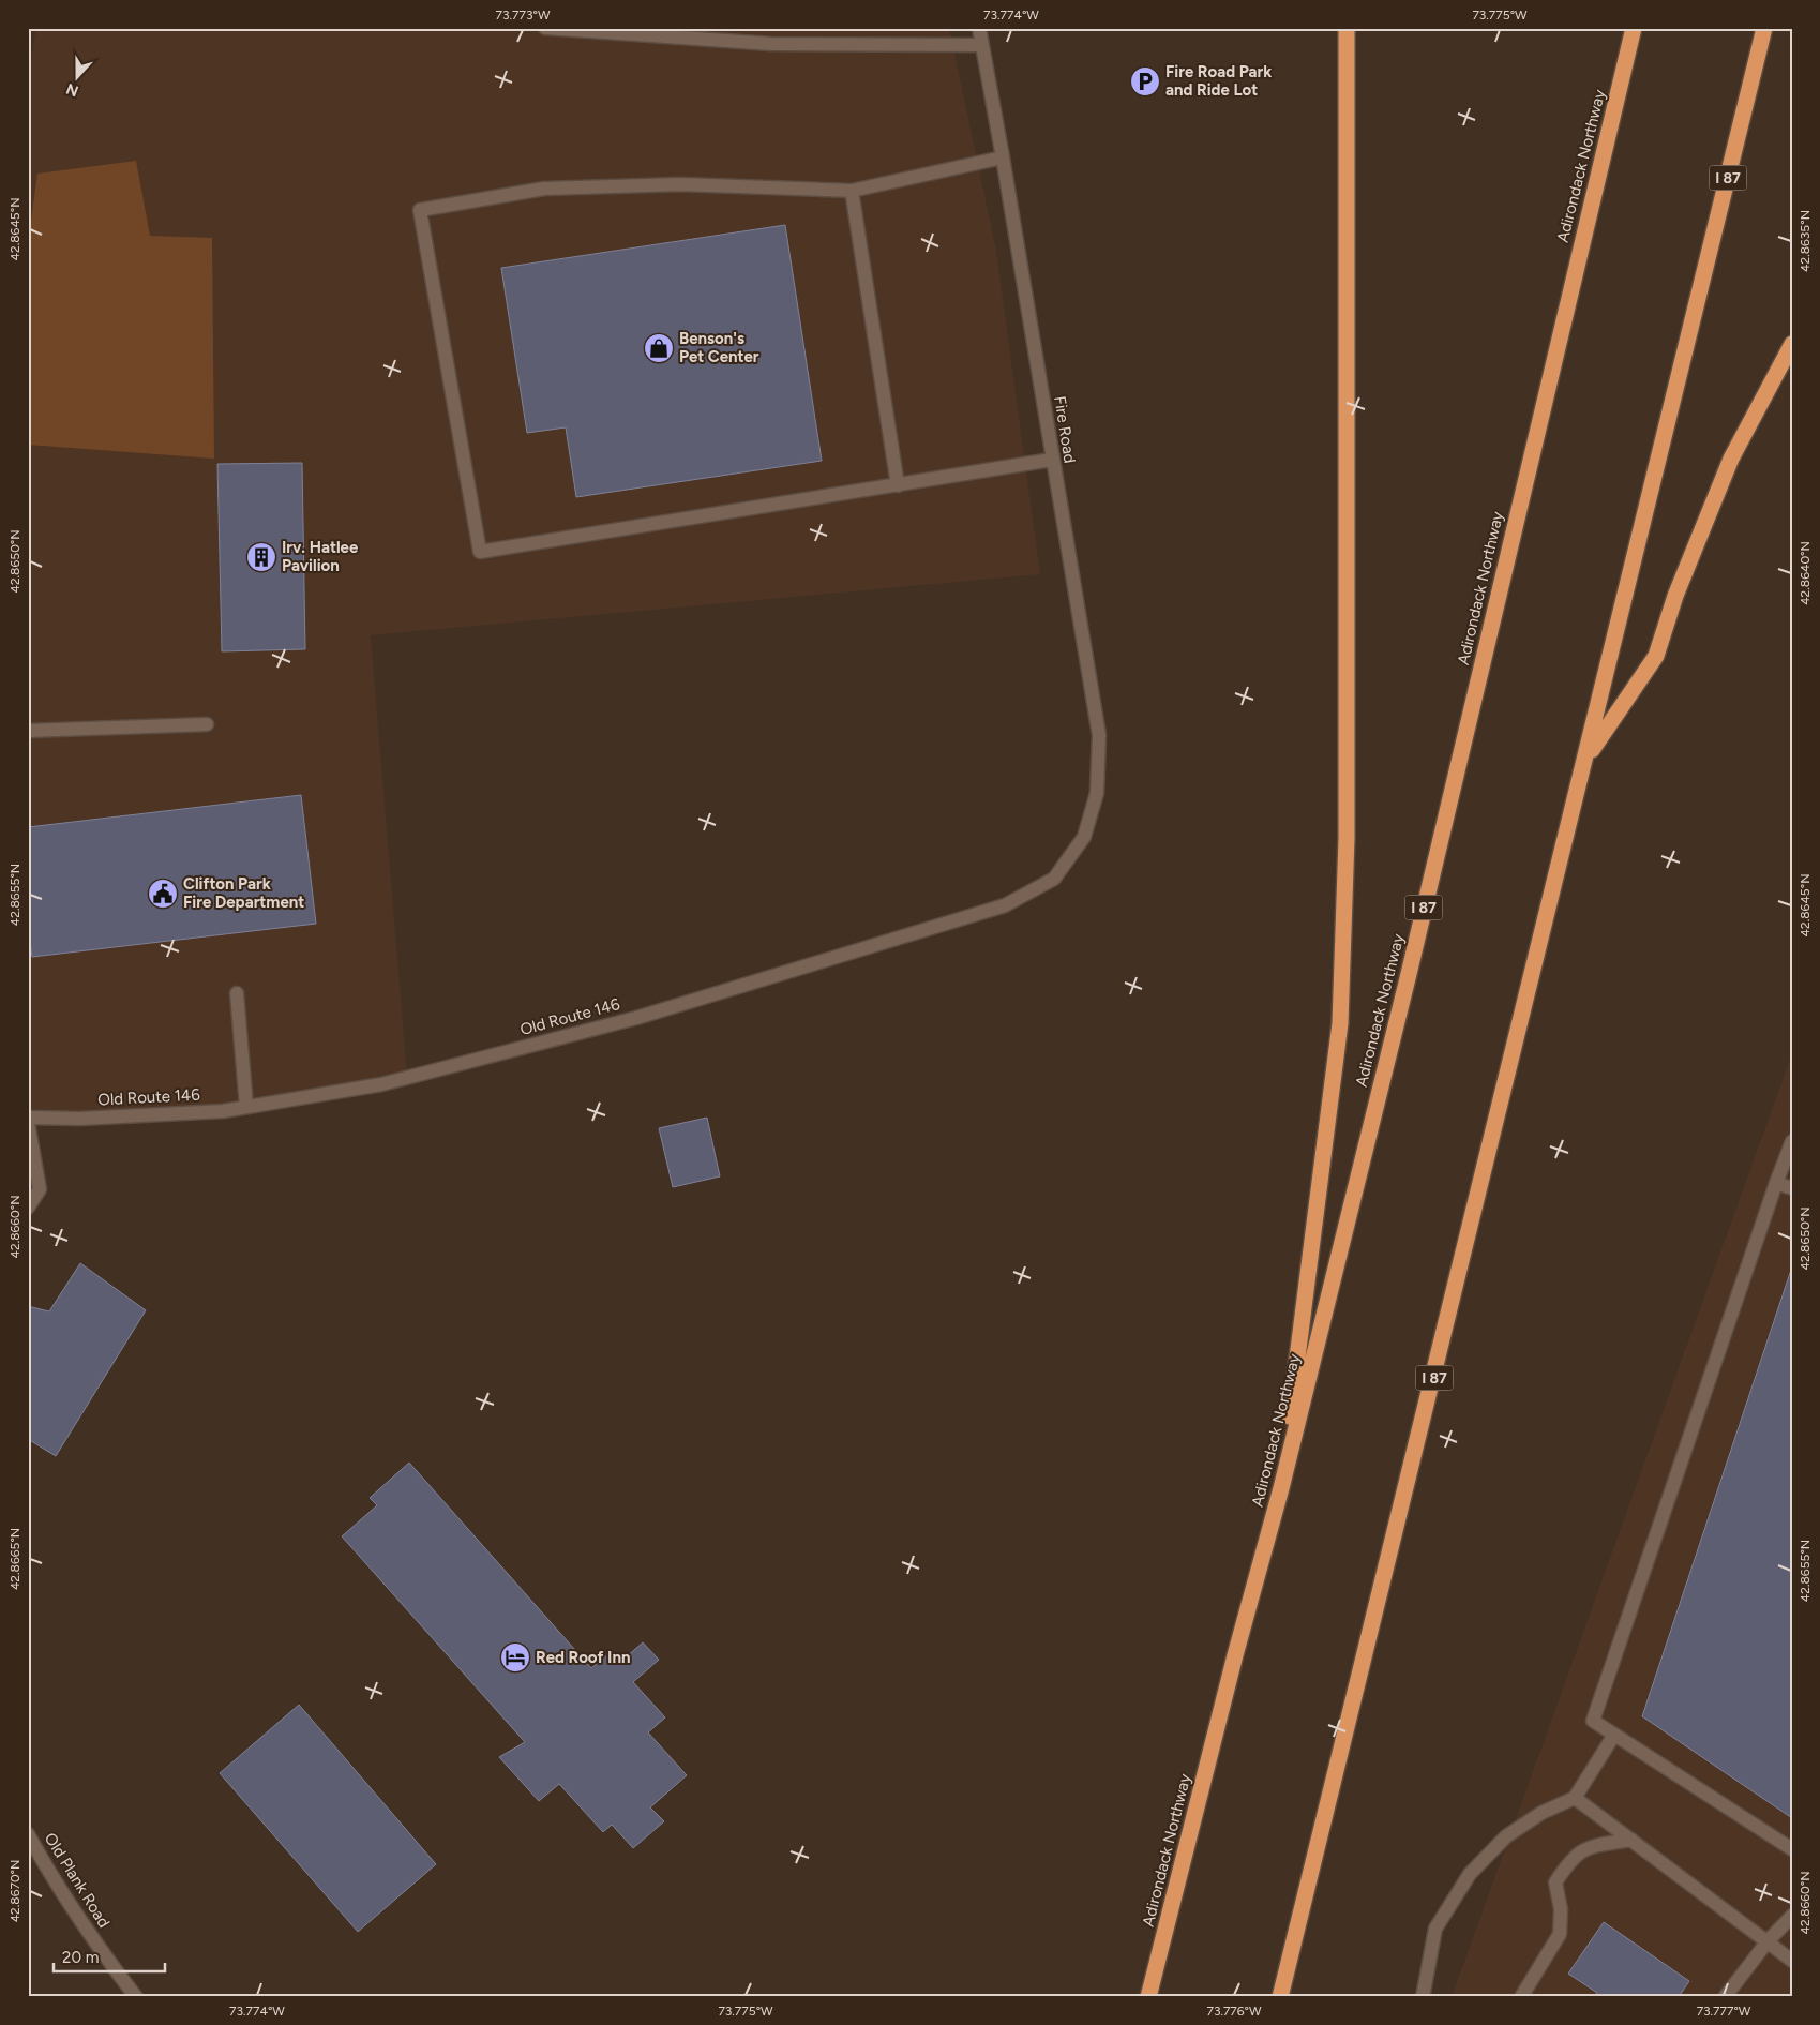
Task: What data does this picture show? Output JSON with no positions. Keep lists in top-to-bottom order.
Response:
{
  "streets": {
    "highway": ["Adirondack Northway", "I 87"],
    "street": ["Fire Road", "Old Route 146", "Old Plank Road"]
  },
  "crossings": [
    ["Fire Road", "Old Route 146"]
  ],
  "places": {
    "parking": ["Fire Road Park and Ride Lot"],
    "shop": ["Benson's Pet Center"],
    "building": ["Irv. Hatlee Pavilion"],
    "public building": ["Clifton Park Fire Department"],
    "hotel": ["Red Roof Inn"]
  },
  "scale_bar": "20 m",
  "north": "bottom",
  "coordinates": [
    "73.773°W",
    "73.774°W",
    "73.775°W",
    "42.8645°N",
    "42.8635°N",
    "42.8650°N",
    "42.8640°N",
    "42.8655°N",
    "42.8660°N",
    "42.8665°N",
    "42.8670°N",
    "73.776°W",
    "73.777°W"
  ]
}
